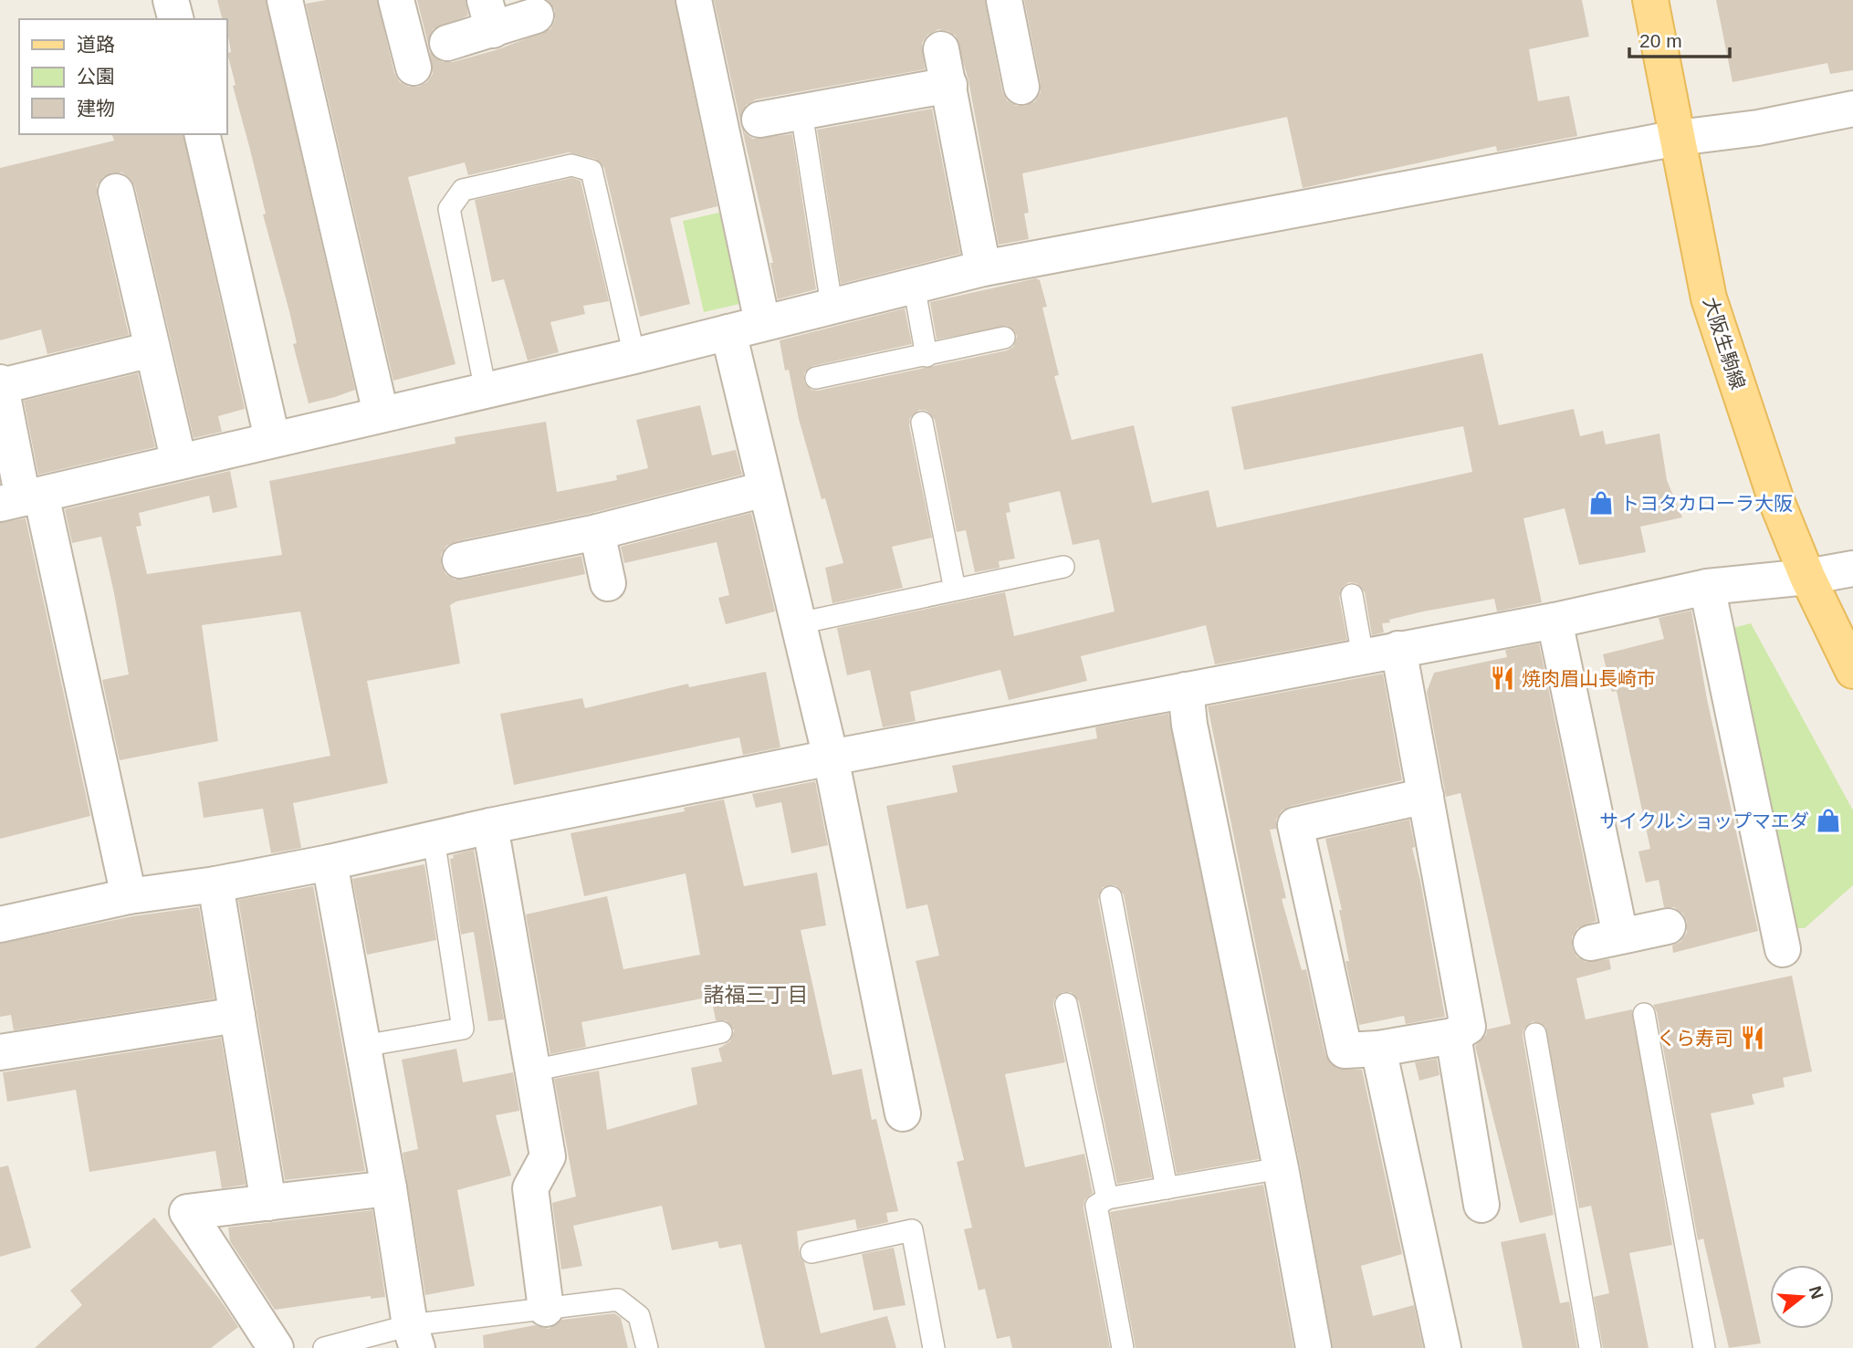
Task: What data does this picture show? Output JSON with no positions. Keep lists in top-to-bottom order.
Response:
{
  "streets": {
    "main road": ["大阪生駒線"]
  },
  "districts": ["諸福三丁目"],
  "places": {
    "shop": ["トヨタカローラ大阪", "サイクルショップマエダ"],
    "restaurant": ["焼肉眉山長崎市", "くら寿司"]
  },
  "legend": ["道路", "公園", "建物"],
  "scale_bar": "20 m",
  "north": "right"
}
